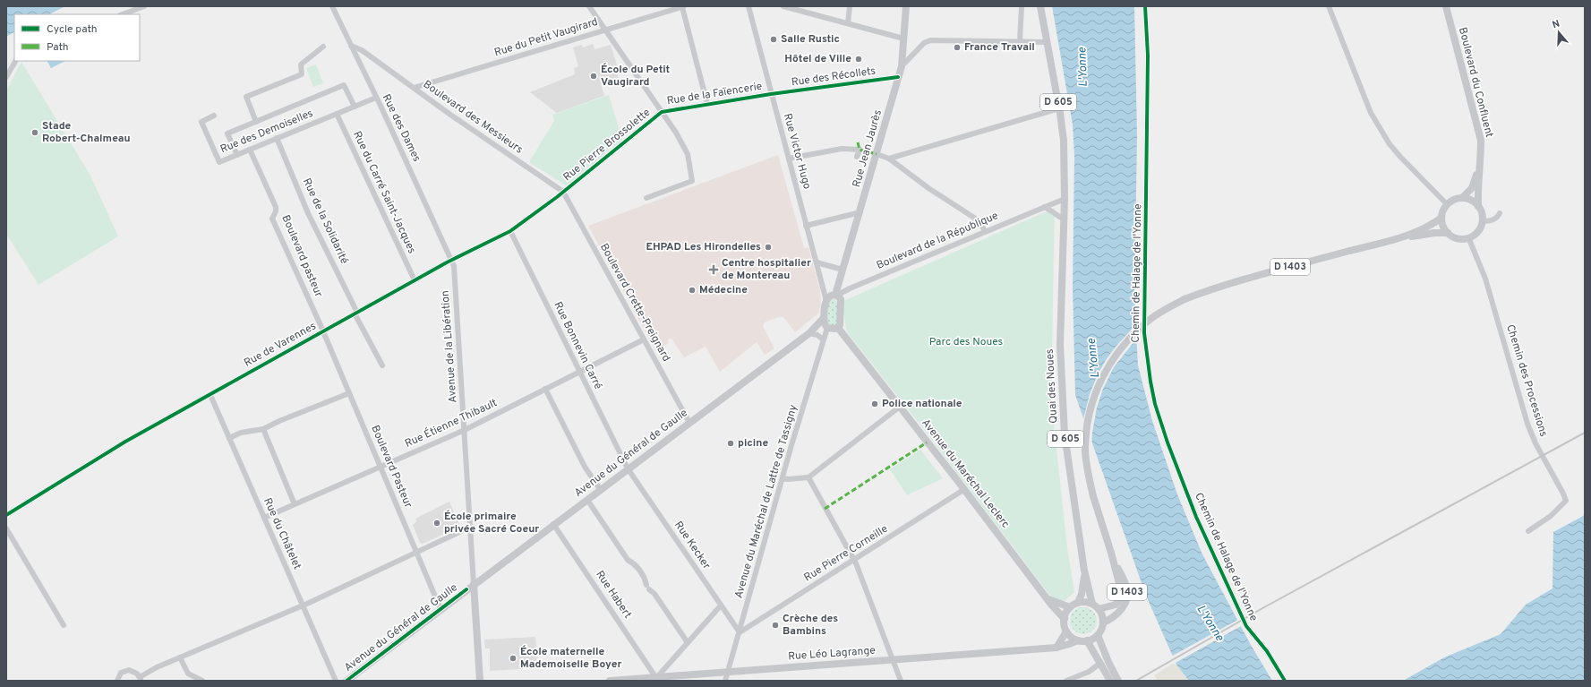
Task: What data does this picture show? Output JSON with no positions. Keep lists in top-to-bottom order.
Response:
{
  "streets": {
    "main road": [
      "Boulevard du Confluent",
      "D 605",
      "Rue Jean Jaurès",
      "D 1403",
      "Quai des Noues",
      "Avenue du Général de Gaulle",
      "Avenue du Maréchal Leclerc",
      "Rue Léo Lagrange"
    ],
    "street": [
      "Rue du Petit Vaugirard",
      "Rue des Récollets",
      "Rue de la Faïencerie",
      "Boulevard des Messieurs",
      "Rue des Dames",
      "Rue des Demoiselles",
      "Rue Pierre Brossolette",
      "Rue Victor Hugo",
      "Rue du Carré Saint-Jacques",
      "Rue de la Solidarité",
      "Boulevard de la République",
      "Boulevard pasteur",
      "Chemin de Halage de l'Yonne",
      "Boulevard Crette-Preignard",
      "Rue de Varennes",
      "Rue Bonnevin Carré",
      "Avenue de la Libération",
      "Chemin des Processions",
      "Rue Étienne Thibault",
      "Boulevard Pasteur",
      "Avenue du Maréchal de Lattre de Tassigny",
      "Rue du Châtelet",
      "Rue Kecker",
      "Rue Pierre Corneille",
      "Rue Habert"
    ]
  },
  "crossings": [
    ["Rue du Petit Vaugirard", "Boulevard des Messieurs"],
    ["Rue des Récollets", "Rue de la Faïencerie"],
    ["Rue des Récollets", "Rue Jean Jaurès"],
    ["Rue des Récollets", "Rue Victor Hugo"],
    ["Boulevard du Confluent", "D 1403"],
    ["Boulevard du Confluent", "Chemin des Processions"],
    ["Rue de la Faïencerie", "Rue Pierre Brossolette"],
    ["Rue de la Faïencerie", "Rue Victor Hugo"],
    ["D 605", "Boulevard de la République"],
    ["D 605", "D 1403"],
    ["D 605", "Quai des Noues"],
    ["D 605", "Avenue du Maréchal Leclerc"],
    ["D 605", "Rue Léo Lagrange"],
    ["Boulevard des Messieurs", "Rue des Dames"],
    ["Boulevard des Messieurs", "Rue Pierre Brossolette"],
    ["Boulevard des Messieurs", "Boulevard Crette-Preignard"],
    ["Boulevard des Messieurs", "Rue de Varennes"],
    ["Rue des Dames", "Rue des Demoiselles"],
    ["Rue des Dames", "Rue de Varennes"],
    ["Rue des Dames", "Avenue de la Libération"],
    ["Rue des Demoiselles", "Rue du Carré Saint-Jacques"],
    ["Rue des Demoiselles", "Rue de la Solidarité"],
    ["Rue des Demoiselles", "Boulevard pasteur"],
    ["Rue Pierre Brossolette", "Boulevard Crette-Preignard"],
    ["Rue Pierre Brossolette", "Rue de Varennes"],
    ["Rue Jean Jaurès", "Boulevard de la République"],
    ["Rue du Carré Saint-Jacques", "Rue de Varennes"],
    ["Rue de la Solidarité", "Rue de Varennes"],
    ["Boulevard de la République", "Quai des Noues"],
    ["Boulevard pasteur", "Rue de Varennes"],
    ["Boulevard pasteur", "Boulevard Pasteur"],
    ["D 1403", "Chemin des Processions"],
    ["D 1403", "Avenue du Maréchal Leclerc"],
    ["D 1403", "Rue Léo Lagrange"],
    ["Boulevard Crette-Preignard", "Rue de Varennes"],
    ["Boulevard Crette-Preignard", "Rue Étienne Thibault"],
    ["Boulevard Crette-Preignard", "Avenue du Général de Gaulle"],
    ["Rue de Varennes", "Rue Bonnevin Carré"],
    ["Rue de Varennes", "Avenue de la Libération"],
    ["Rue de Varennes", "Boulevard Pasteur"],
    ["Rue de Varennes", "Rue du Châtelet"],
    ["Rue Bonnevin Carré", "Rue Étienne Thibault"],
    ["Rue Bonnevin Carré", "Avenue du Général de Gaulle"],
    ["Rue Bonnevin Carré", "Rue Kecker"],
    ["Avenue de la Libération", "Rue Étienne Thibault"],
    ["Avenue de la Libération", "Avenue du Général de Gaulle"],
    ["Rue Étienne Thibault", "Boulevard Pasteur"],
    ["Rue Étienne Thibault", "Rue du Châtelet"],
    ["Avenue du Général de Gaulle", "Boulevard Pasteur"],
    ["Avenue du Général de Gaulle", "Avenue du Maréchal de Lattre de Tassigny"],
    ["Avenue du Général de Gaulle", "Rue Kecker"],
    ["Avenue du Général de Gaulle", "Rue Habert"],
    ["Avenue du Maréchal Leclerc", "Rue Pierre Corneille"],
    ["Avenue du Maréchal Leclerc", "Rue Léo Lagrange"],
    ["Avenue du Maréchal de Lattre de Tassigny", "Rue Kecker"],
    ["Avenue du Maréchal de Lattre de Tassigny", "Rue Pierre Corneille"],
    ["Avenue du Maréchal de Lattre de Tassigny", "Rue Léo Lagrange"],
    ["Rue Kecker", "Rue Pierre Corneille"],
    ["Rue Habert", "Rue Léo Lagrange"]
  ],
  "water": ["L'Yonne"],
  "parks": ["Parc des Noues"],
  "places": {
    "other": [
      "Salle Rustic",
      "France Travail",
      "Hôtel de Ville",
      "École du Petit Vaugirard",
      "Stade Robert-Chalmeau",
      "EHPAD Les Hirondelles",
      "Médecine",
      "Police nationale",
      "picine",
      "École primaire privée Sacré Coeur",
      "Crèche des Bambins",
      "École maternelle Mademoiselle Boyer"
    ],
    "health": ["Centre hospitalier de Montereau"]
  },
  "legend": ["Cycle path", "Path"],
  "north": "top"
}
